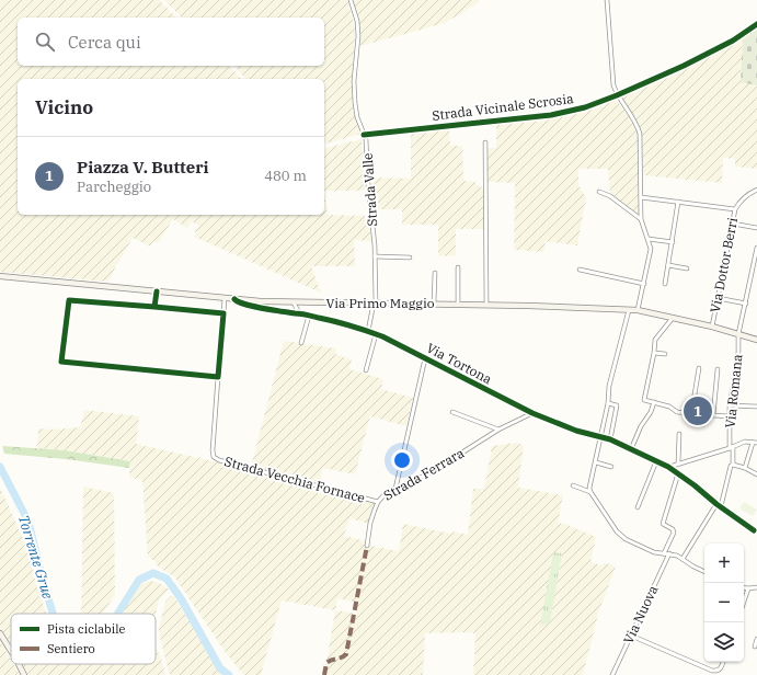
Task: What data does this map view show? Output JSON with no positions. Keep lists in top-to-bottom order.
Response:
{
  "streets": {
    "main road": ["Via Primo Maggio"],
    "street": [
      "Strada Vicinale Scrosia",
      "Strada Valle",
      "Via Dottor Berri",
      "Via Tortona",
      "Via Romana",
      "Strada Ferrara",
      "Strada Vecchia Fornace",
      "Via Nuova"
    ]
  },
  "crossings": [
    ["Strada Vicinale Scrosia", "Strada Valle"],
    ["Strada Valle", "Via Primo Maggio"],
    ["Strada Valle", "Via Tortona"],
    ["Via Dottor Berri", "Via Primo Maggio"],
    ["Via Primo Maggio", "Via Tortona"],
    ["Via Primo Maggio", "Via Romana"],
    ["Via Primo Maggio", "Strada Vecchia Fornace"],
    ["Via Tortona", "Via Romana"],
    ["Via Tortona", "Strada Ferrara"],
    ["Strada Ferrara", "Strada Vecchia Fornace"]
  ],
  "water": ["Torrente Grue"],
  "legend": ["Pista ciclabile", "Sentiero"],
  "page": {
    "search": "Cerca qui",
    "heading": "Vicino",
    "list": [
      {
        "mark": "1",
        "name": "Piazza V. Butteri",
        "note": "Parcheggio",
        "value": "480 m"
      }
    ],
    "pins": "1",
    "map_buttons": ["+", "−"]
  }
}
